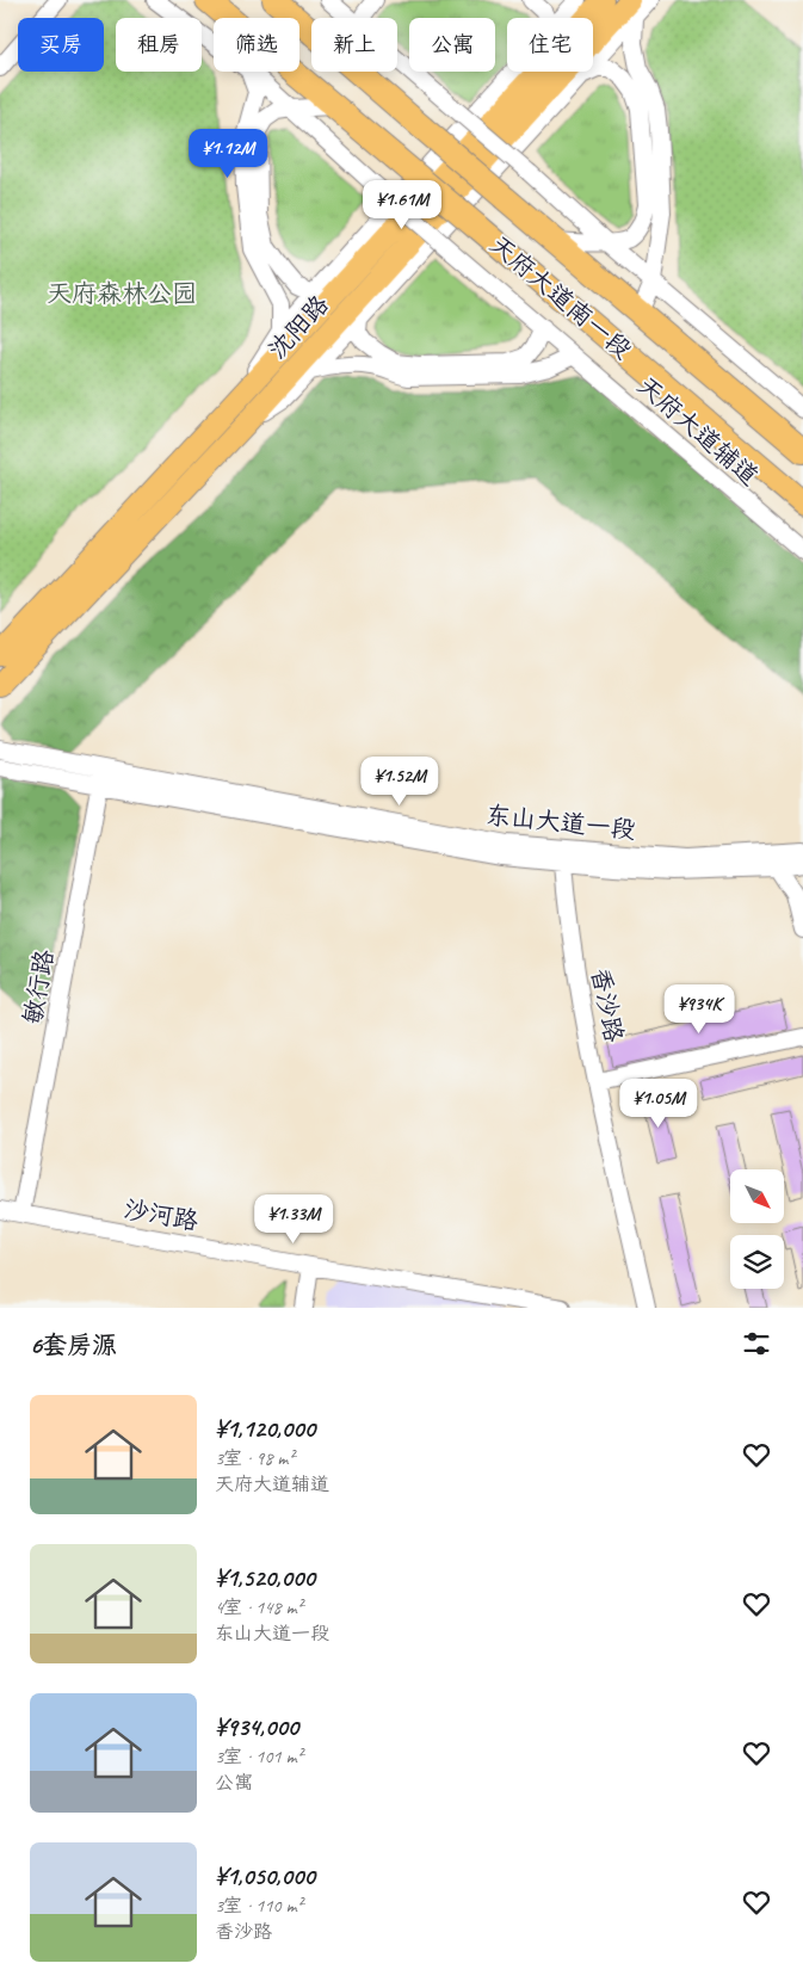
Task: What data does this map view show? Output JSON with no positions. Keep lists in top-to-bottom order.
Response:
{
  "streets": {
    "highway": ["天府大道南一段"],
    "main road": ["沈阳路"],
    "street": [
      "天府大道辅道",
      "东山大道一段",
      "敏行路",
      "香沙路",
      "沙河路"
    ]
  },
  "crossings": [
    ["东山大道一段", "敏行路"],
    ["东山大道一段", "香沙路"],
    ["敏行路", "沙河路"]
  ],
  "parks": ["天府森林公园"],
  "north": "bottom right",
  "page": {
    "chip": [
      "买房",
      "租房",
      "筛选",
      "新上",
      "公寓",
      "住宅"
    ],
    "price": [
      "¥1.12M",
      "¥1.61M",
      "¥1.52M",
      "¥934K",
      "¥1.05M",
      "¥1.33M"
    ],
    "heading": "6套房源",
    "list": [
      {
        "name": "¥1,120,000",
        "note": "3室 · 98 m² · 天府大道辅道"
      },
      {
        "name": "¥1,520,000",
        "note": "4室 · 148 m² · 东山大道一段"
      },
      {
        "name": "¥934,000",
        "note": "3室 · 101 m² · 公寓"
      },
      {
        "name": "¥1,050,000",
        "note": "3室 · 110 m² · 香沙路"
      }
    ]
  }
}
